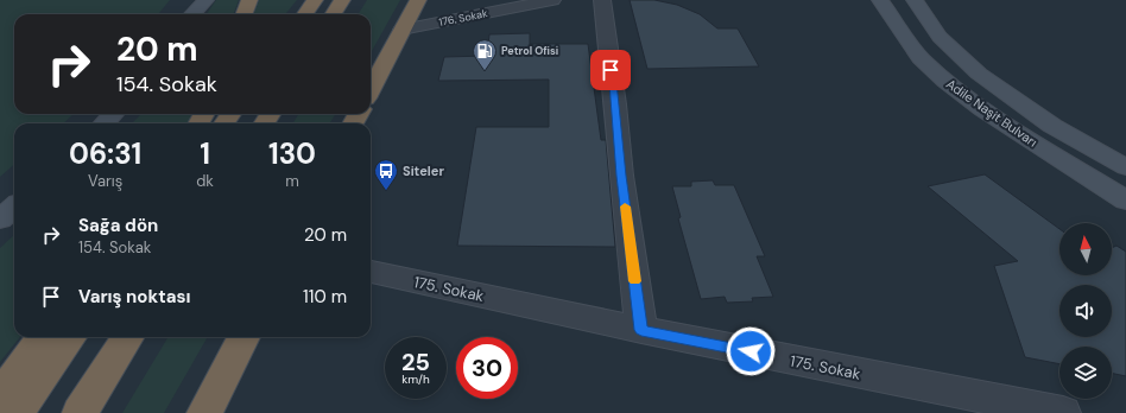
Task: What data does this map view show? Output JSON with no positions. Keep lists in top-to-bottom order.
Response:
{
  "streets": {
    "main road": ["Adile Naşit Bulvarı"],
    "street": ["176. Sokak", "175. Sokak"]
  },
  "places": {
    "fuel station": ["Petrol Ofisi"],
    "bus stop": ["Siteler"]
  },
  "north": "top",
  "page": {
    "turn": ["20 m", "154. Sokak"],
    "eta": [
      "06:31",
      "Varış",
      "1",
      "dk",
      "130",
      "m"
    ],
    "list": [
      {
        "name": "Sağa dön",
        "note": "154. Sokak",
        "value": "20 m"
      },
      {
        "name": "Varış noktası",
        "value": "110 m"
      }
    ],
    "speed": "25 km/h",
    "limit": "30"
  }
}
